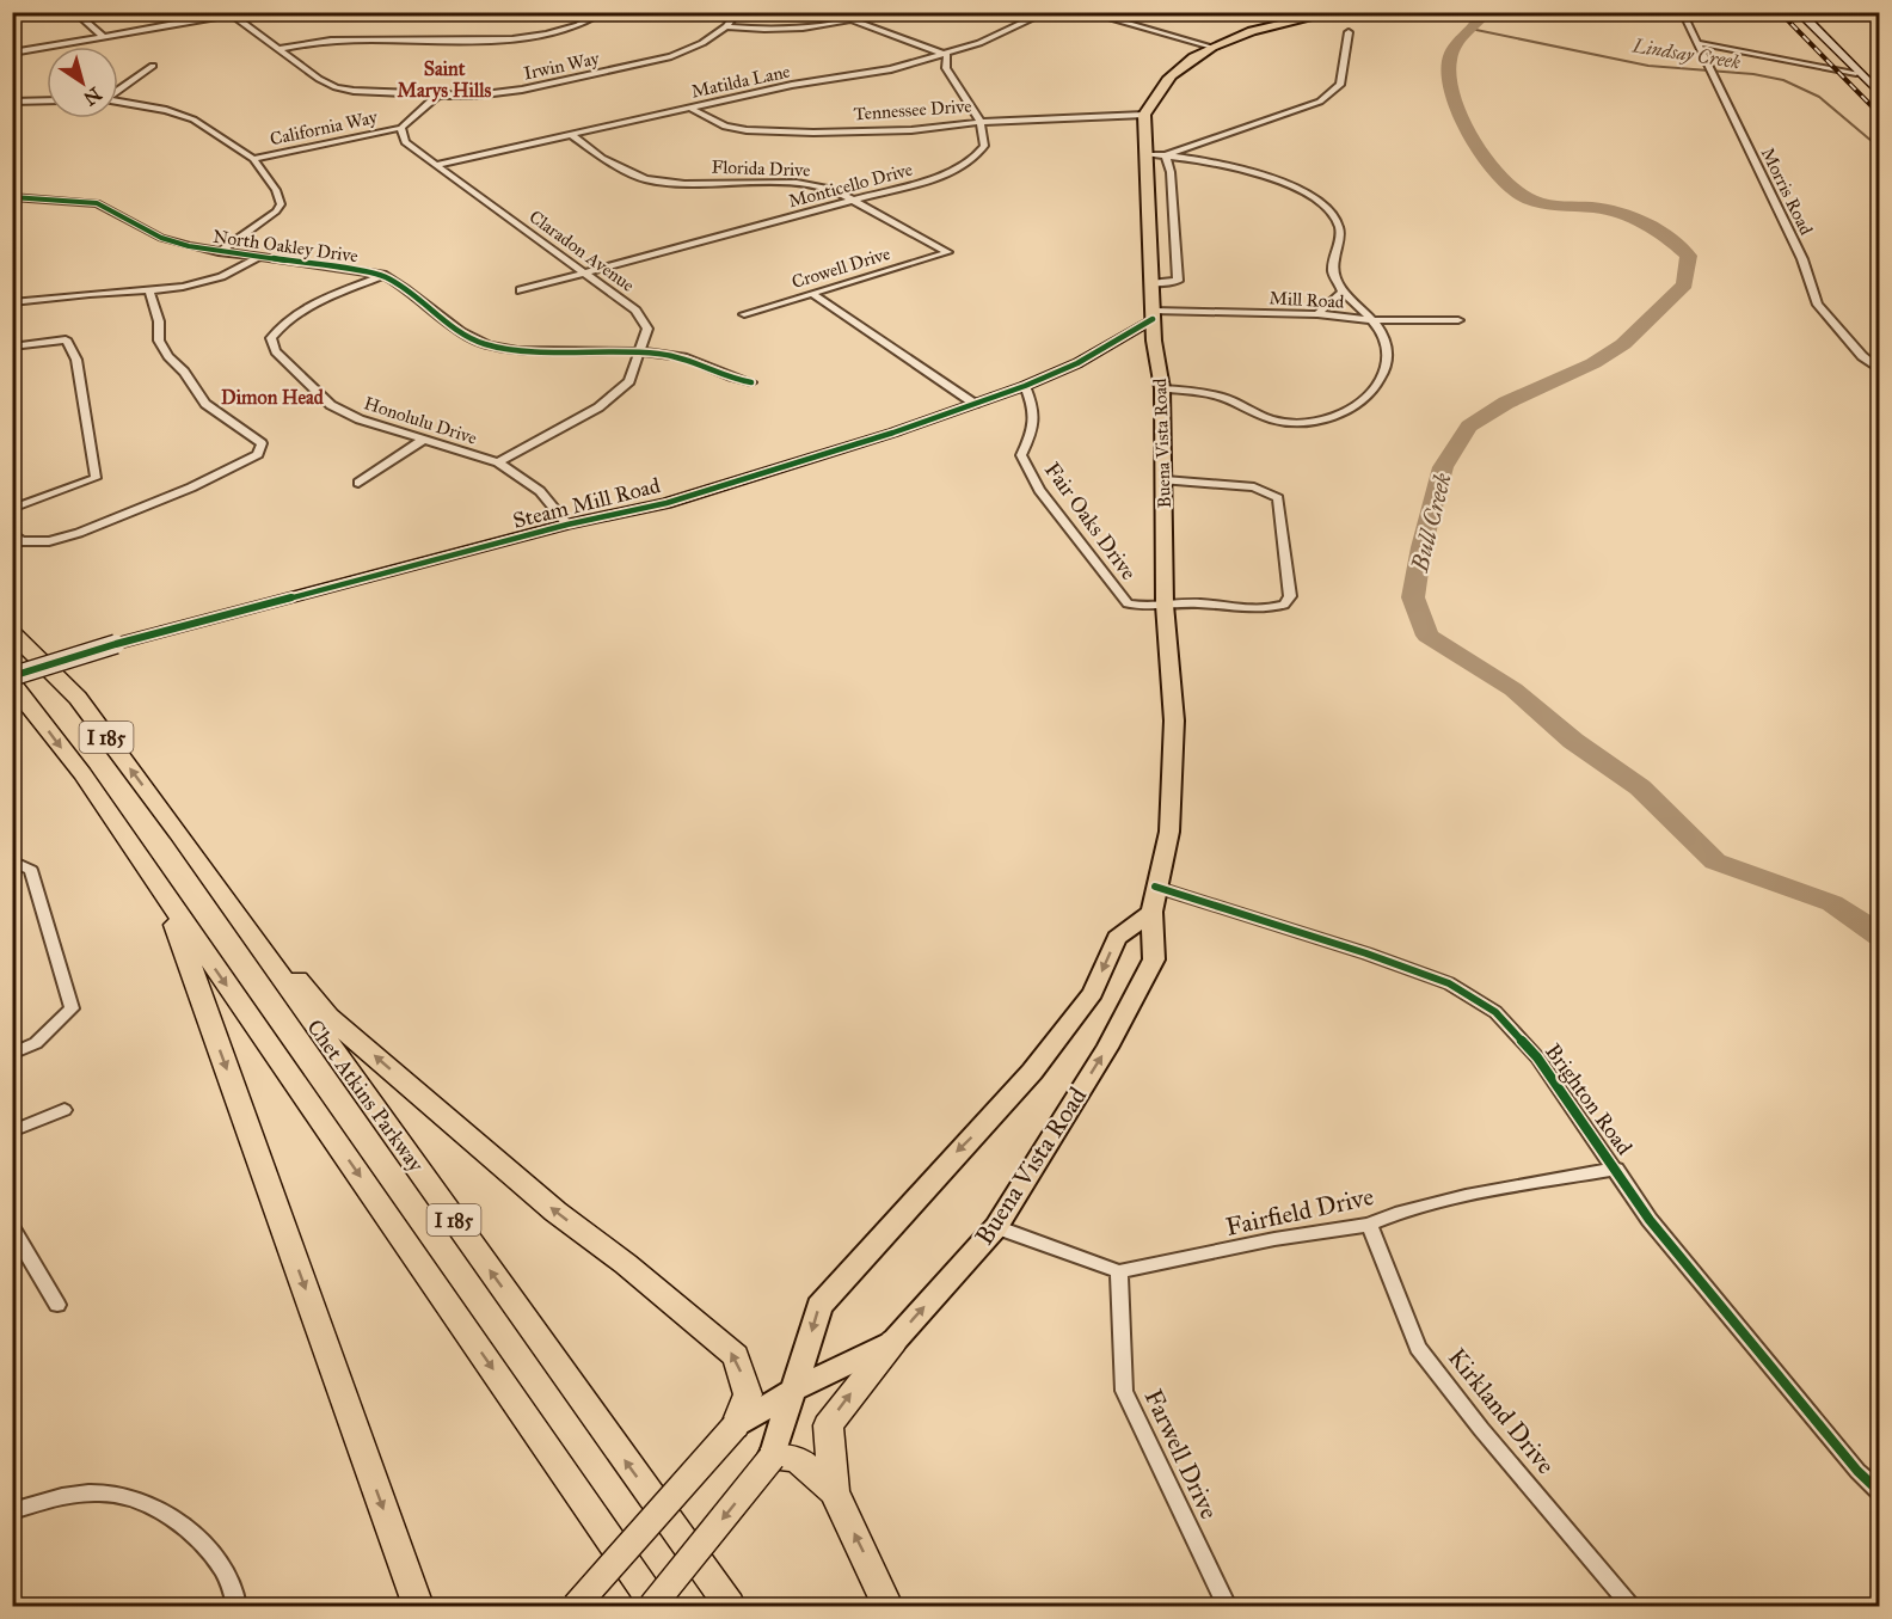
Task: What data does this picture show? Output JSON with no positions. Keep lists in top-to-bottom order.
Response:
{
  "streets": {
    "highway": ["I 185", "Chet Atkins Parkway"],
    "main road": ["Buena Vista Road"],
    "street": [
      "Irwin Way",
      "Matilda Lane",
      "Tennessee Drive",
      "California Way",
      "Florida Drive",
      "Monticello Drive",
      "Morris Road",
      "North Oakley Drive",
      "Claradon Avenue",
      "Crowell Drive",
      "Mill Road",
      "Honolulu Drive",
      "Steam Mill Road",
      "Fair Oaks Drive",
      "Brighton Road",
      "Fairfield Drive",
      "Kirkland Drive",
      "Farwell Drive"
    ]
  },
  "crossings": [
    ["Matilda Lane", "Tennessee Drive"],
    ["Matilda Lane", "Florida Drive"],
    ["Matilda Lane", "Claradon Avenue"],
    ["Tennessee Drive", "Monticello Drive"],
    ["Tennessee Drive", "Buena Vista Road"],
    ["California Way", "Claradon Avenue"],
    ["Florida Drive", "Monticello Drive"],
    ["Florida Drive", "Crowell Drive"],
    ["Monticello Drive", "Claradon Avenue"],
    ["North Oakley Drive", "Claradon Avenue"],
    ["North Oakley Drive", "Honolulu Drive"],
    ["Claradon Avenue", "Honolulu Drive"],
    ["Mill Road", "Buena Vista Road"],
    ["Mill Road", "Steam Mill Road"],
    ["Honolulu Drive", "Steam Mill Road"],
    ["Buena Vista Road", "Steam Mill Road"],
    ["Buena Vista Road", "Fair Oaks Drive"],
    ["Buena Vista Road", "Brighton Road"],
    ["Steam Mill Road", "Fair Oaks Drive"],
    ["Brighton Road", "Fairfield Drive"],
    ["Fairfield Drive", "Kirkland Drive"],
    ["Fairfield Drive", "Farwell Drive"]
  ],
  "districts": ["Saint Marys Hills", "Dimon Head"],
  "water": ["Lindsay Creek", "Bull Creek"],
  "north": "bottom right"
}
